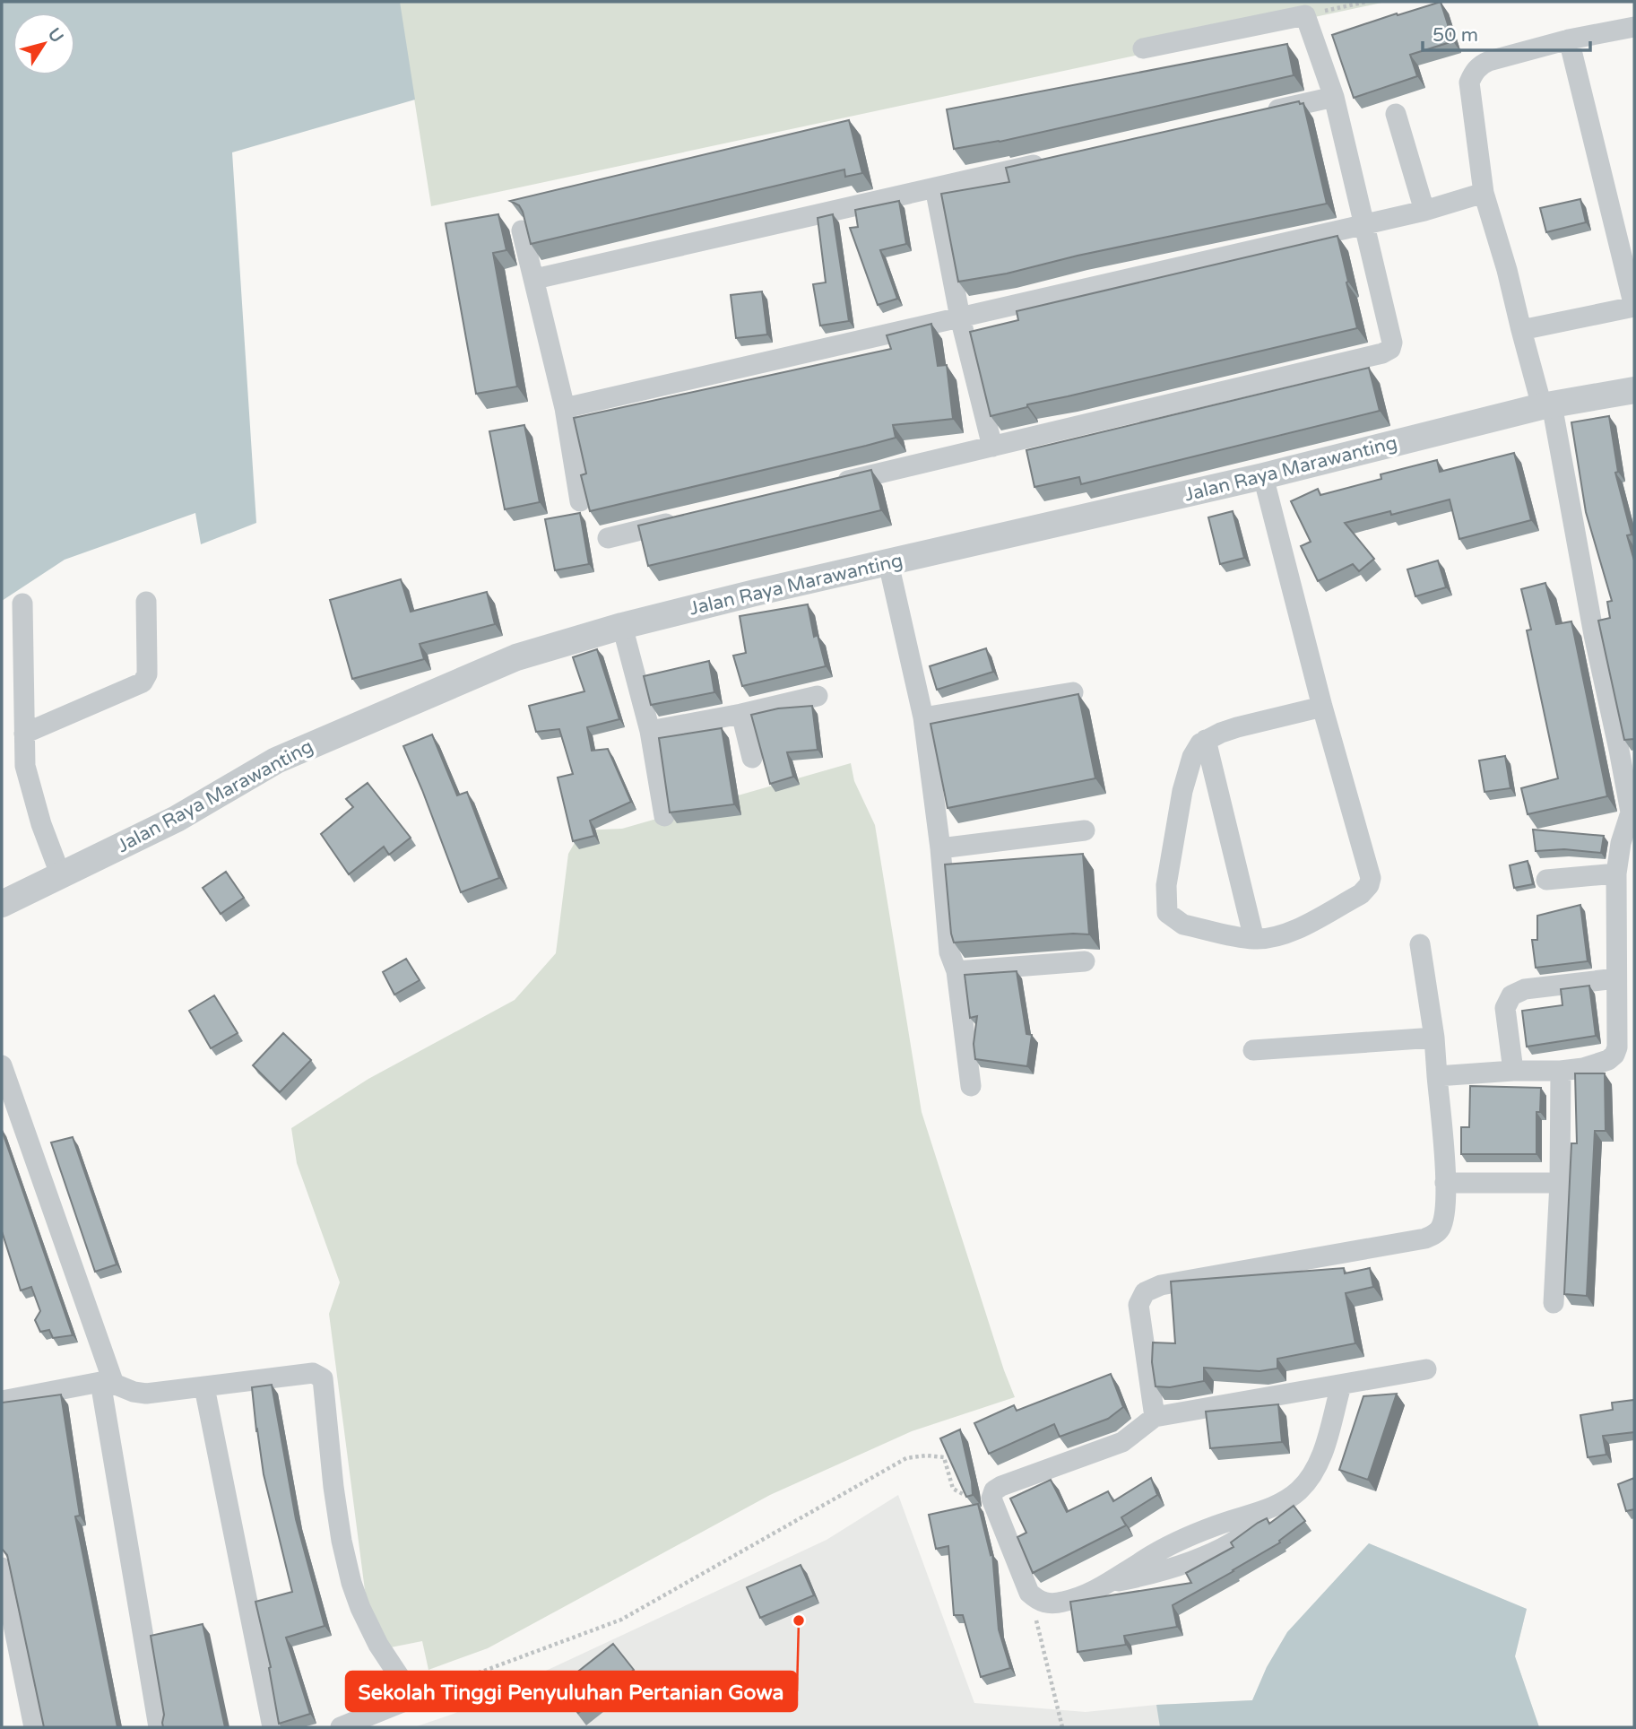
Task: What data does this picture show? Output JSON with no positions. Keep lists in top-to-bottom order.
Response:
{
  "streets": {
    "street": ["Jalan Raya Marawanting"]
  },
  "places": ["Sekolah Tinggi Penyuluhan Pertanian Gowa"],
  "scale_bar": "50 m",
  "north": "top right"
}
